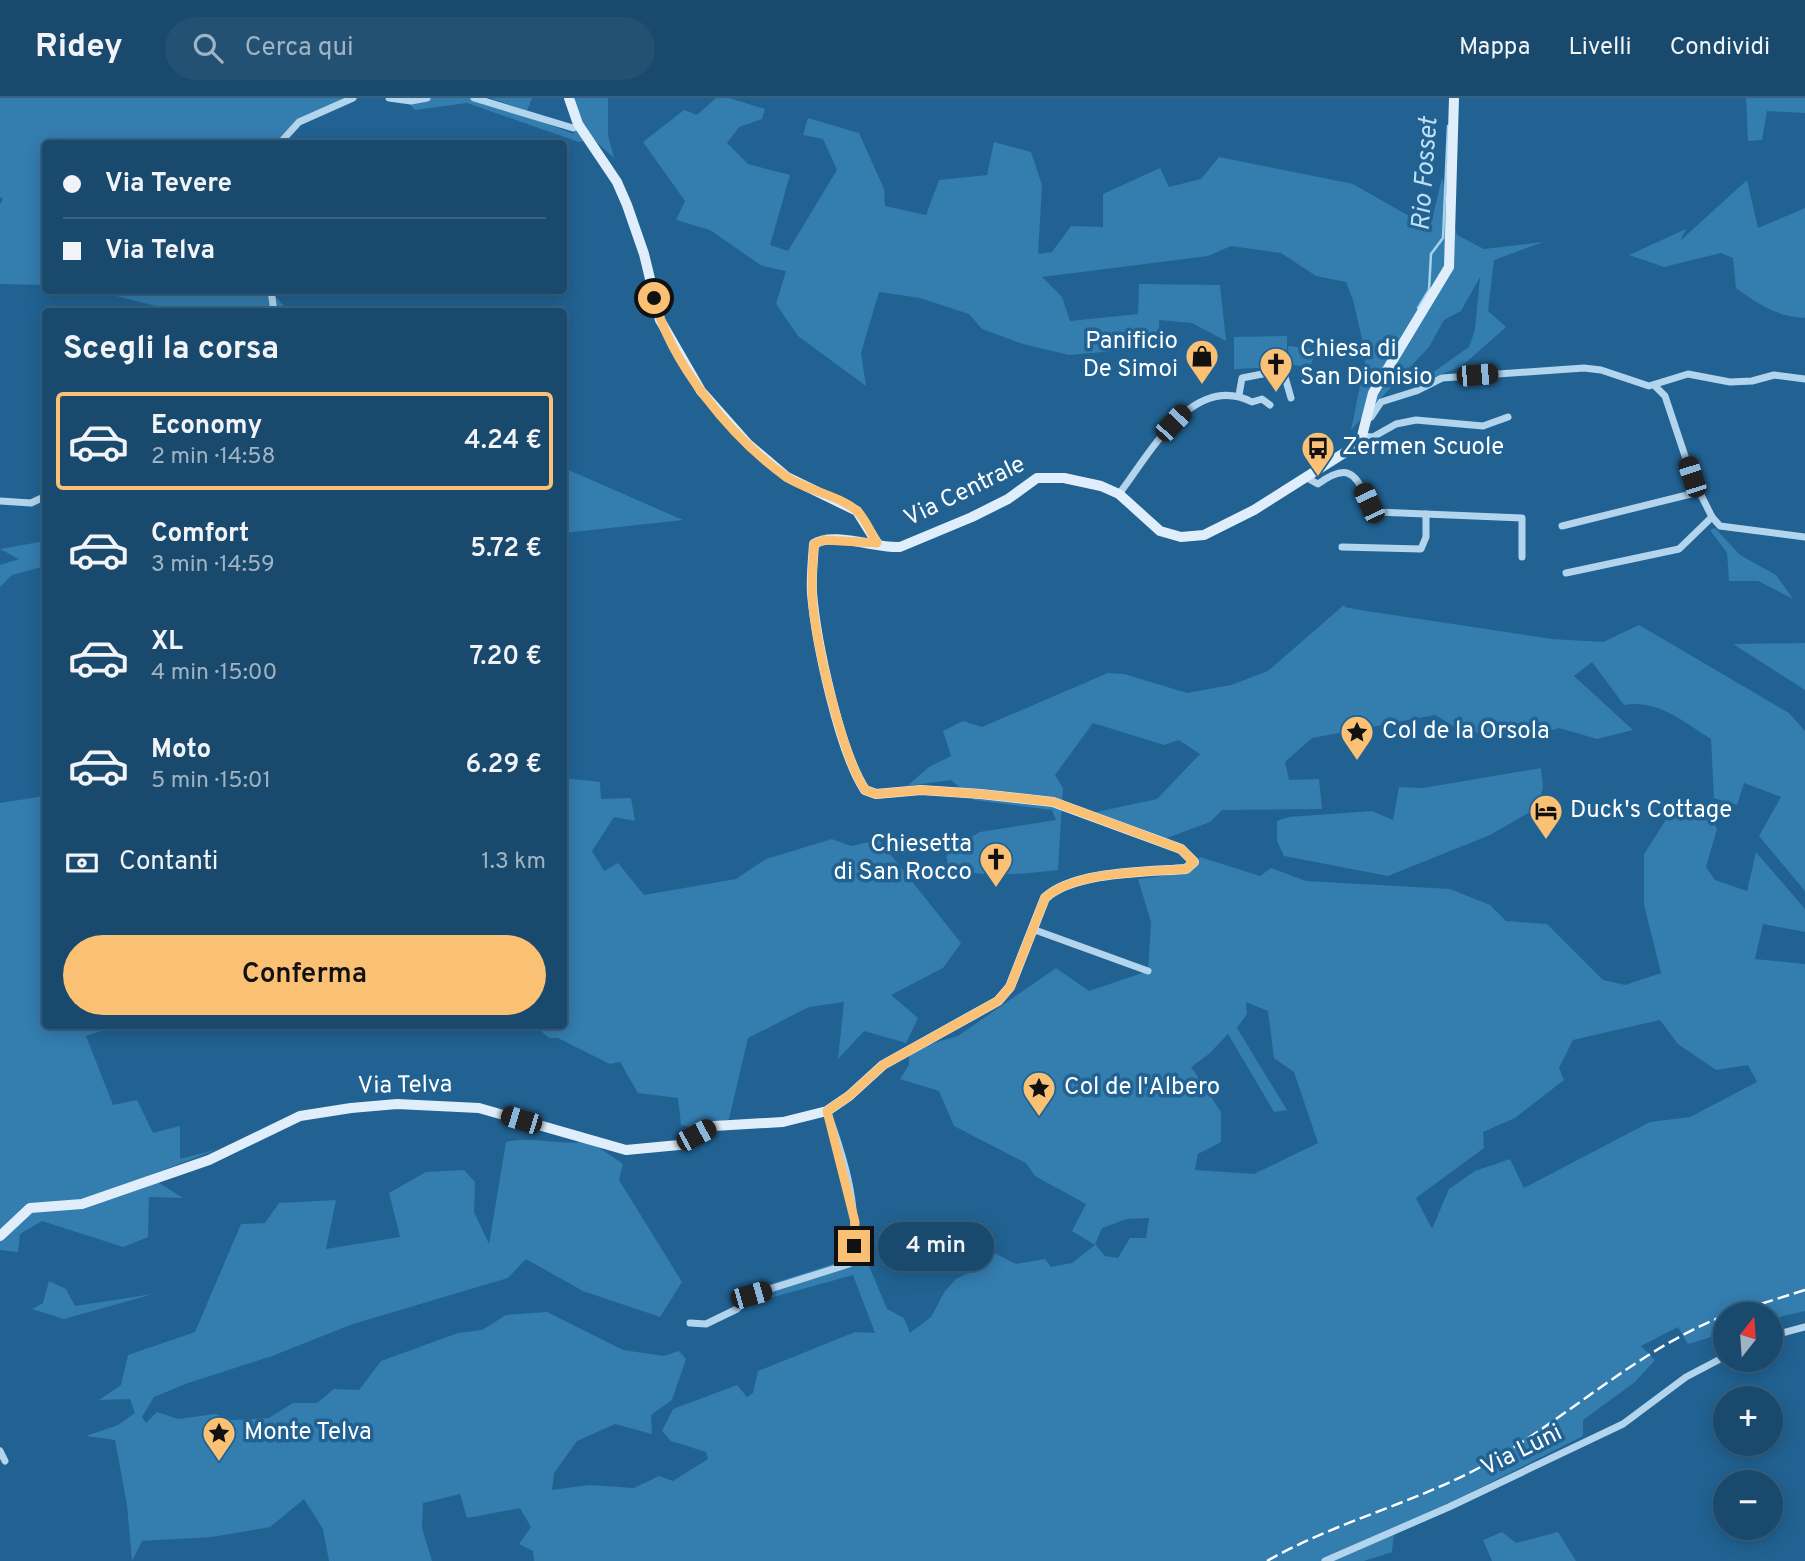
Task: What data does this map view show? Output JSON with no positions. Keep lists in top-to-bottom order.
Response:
{
  "streets": {
    "street": ["Via Centrale", "Via Telva", "Via Luni"]
  },
  "crossings": [
    ["Via Centrale", "Via Telva"]
  ],
  "water": ["Rio Fosset"],
  "places": {
    "shop": ["Panificio De Simoi"],
    "church": ["Chiesa di San Dionisio", "Chiesetta di San Rocco"],
    "bus stop": ["Zermen Scuole"],
    "place": ["Col de la Orsola", "Col de l'Albero", "Monte Telva"],
    "hotel": ["Duck's Cottage"]
  },
  "north": "top",
  "page": {
    "header": "Ridey",
    "search": "Cerca qui",
    "nav": ["Mappa", "Livelli", "Condividi"],
    "banner": ["Via Tevere", "Via Telva"],
    "heading": "Scegli la corsa",
    "list": [
      {
        "name": "Economy",
        "note": "2 min · 14:58",
        "value": "4.24 €"
      },
      {
        "name": "Comfort",
        "note": "3 min · 14:59",
        "value": "5.72 €"
      },
      {
        "name": "XL",
        "note": "4 min · 15:00",
        "value": "7.20 €"
      },
      {
        "name": "Moto",
        "note": "5 min · 15:01",
        "value": "6.29 €"
      }
    ],
    "pay": ["Contanti", "1.3 km"],
    "buttons": "Conferma",
    "bubble": "4 min",
    "map_buttons": ["+", "−"]
  }
}
